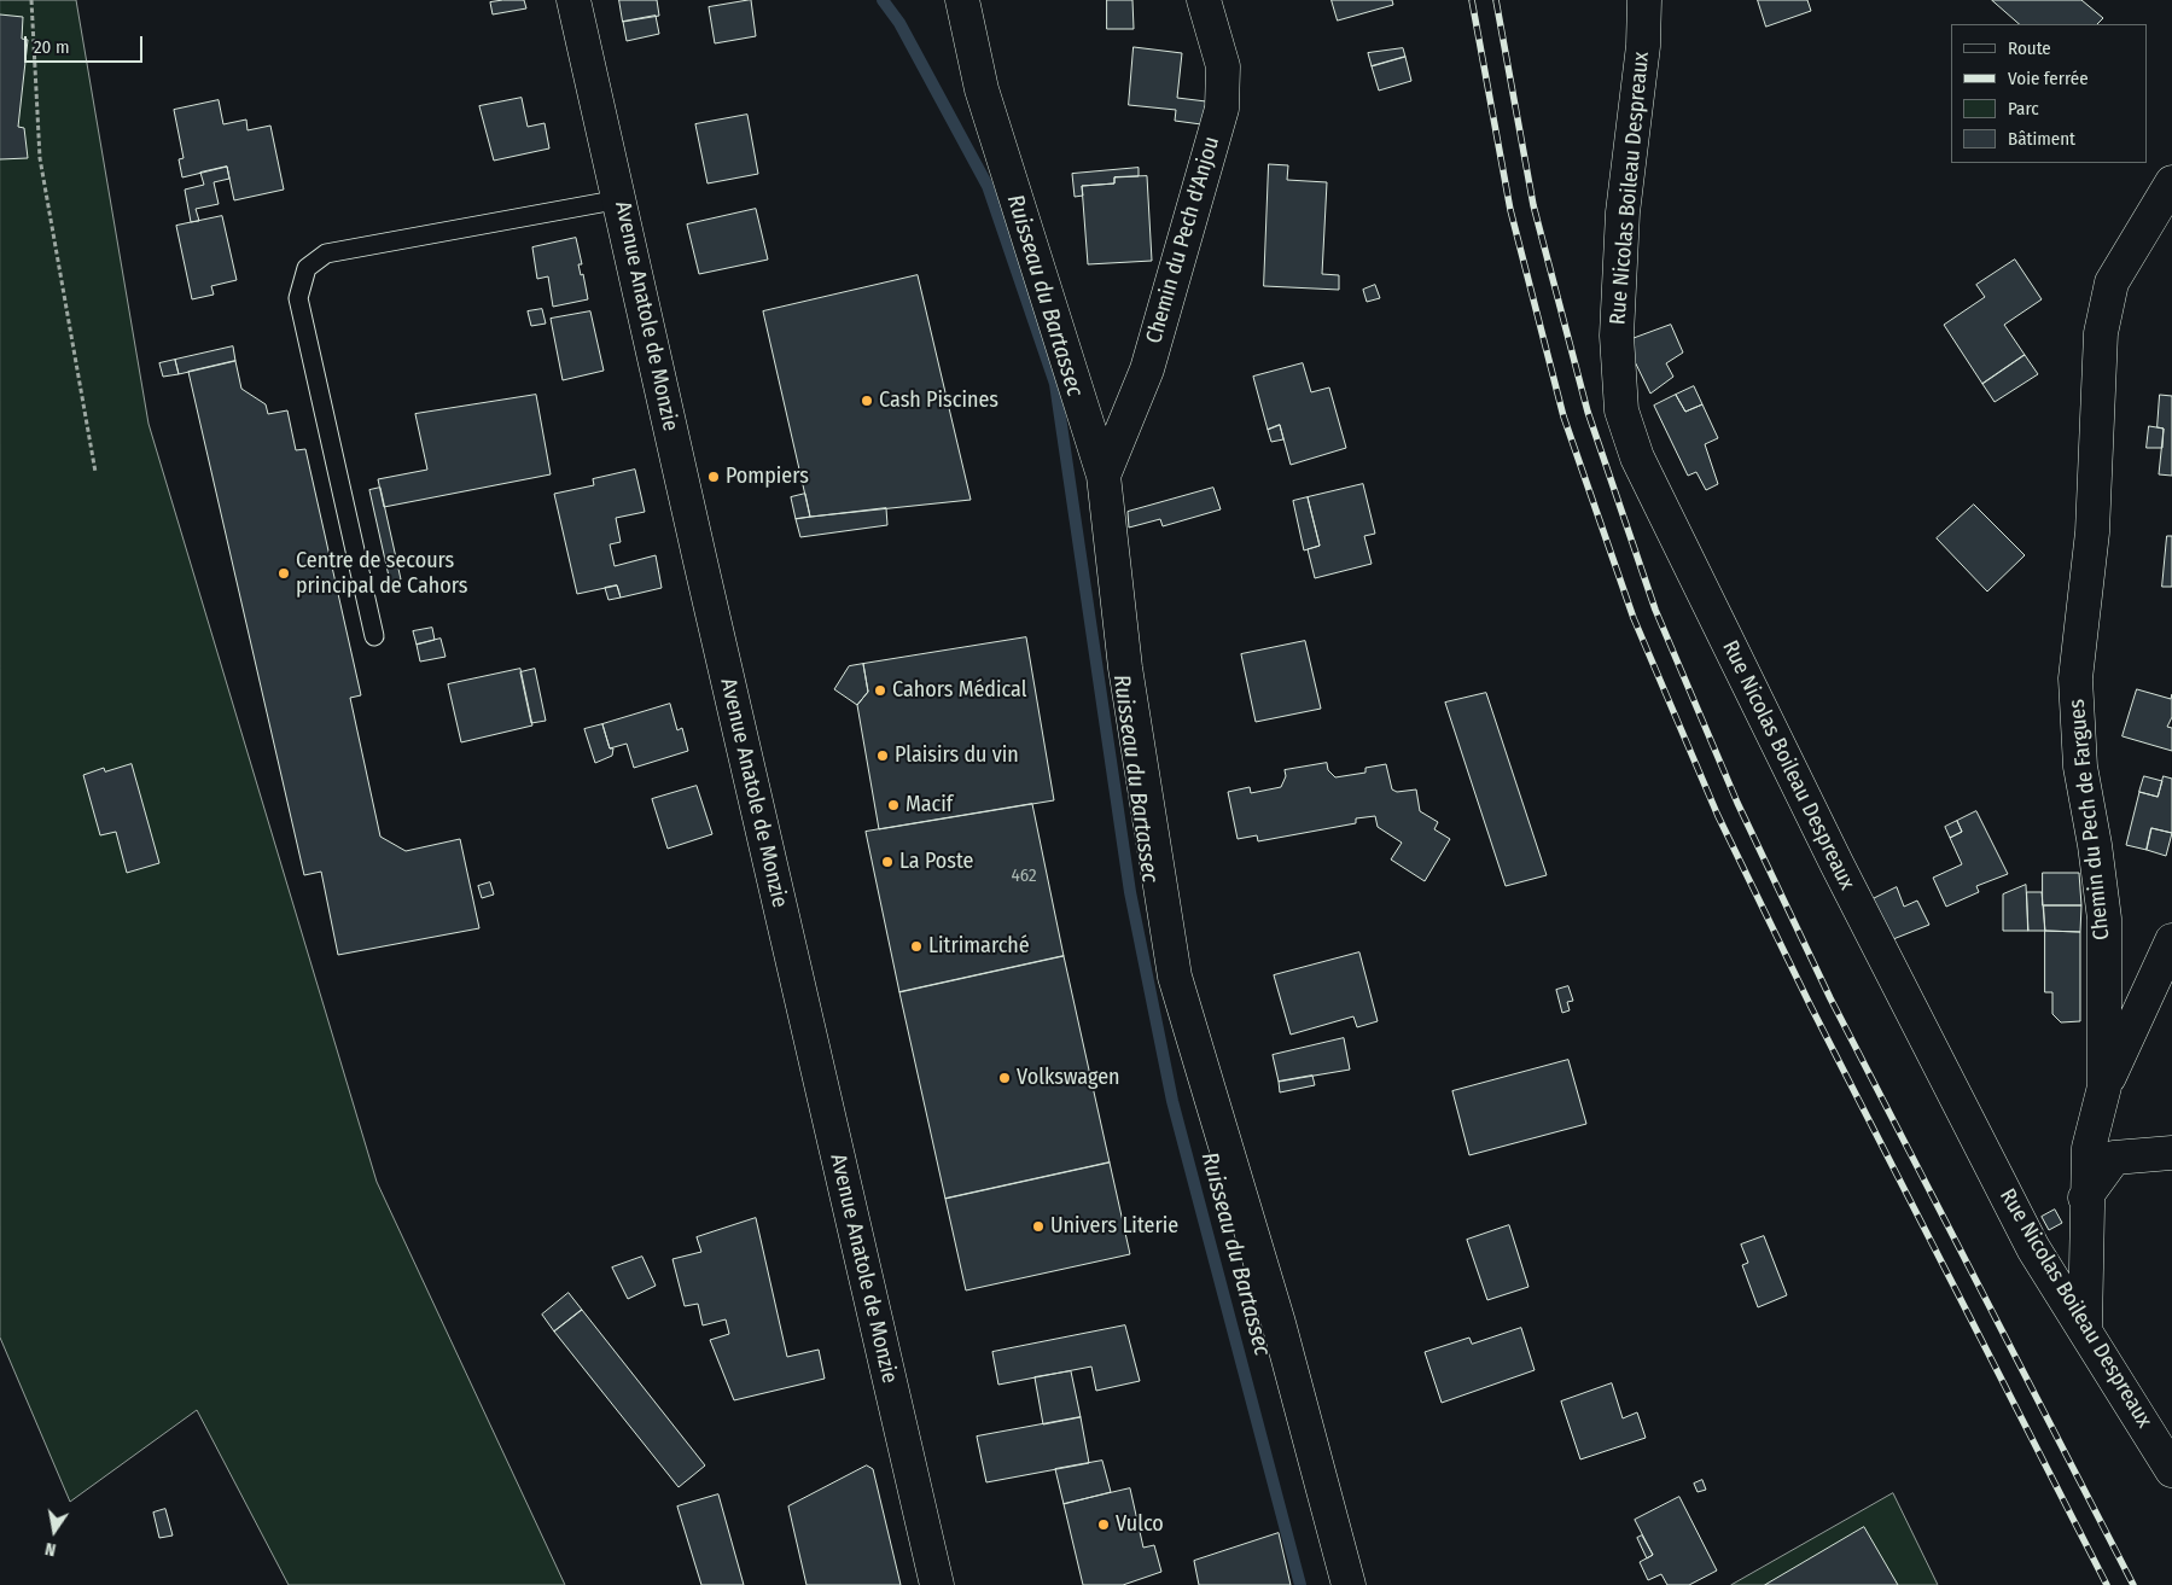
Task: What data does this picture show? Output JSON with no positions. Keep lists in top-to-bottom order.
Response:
{
  "streets": {
    "street": [
      "Rue Nicolas Boileau Despreaux",
      "Chemin du Pech d'Anjou",
      "Avenue Anatole de Monzie",
      "Chemin du Pech de Fargues"
    ]
  },
  "crossings": [
    ["Rue Nicolas Boileau Despreaux", "Chemin du Pech de Fargues"]
  ],
  "water": ["Ruisseau du Bartassec"],
  "places": [
    "Cash Piscines",
    "Pompiers",
    "Centre de secours principal de Cahors",
    "Cahors Médical",
    "Plaisirs du vin",
    "Macif",
    "La Poste",
    "Litrimarché",
    "Volkswagen",
    "Univers Literie",
    "Vulco"
  ],
  "house_numbers": ["462"],
  "legend": [
    "Route",
    "Voie ferrée",
    "Parc",
    "Bâtiment"
  ],
  "scale_bar": "20 m",
  "north": "bottom"
}
